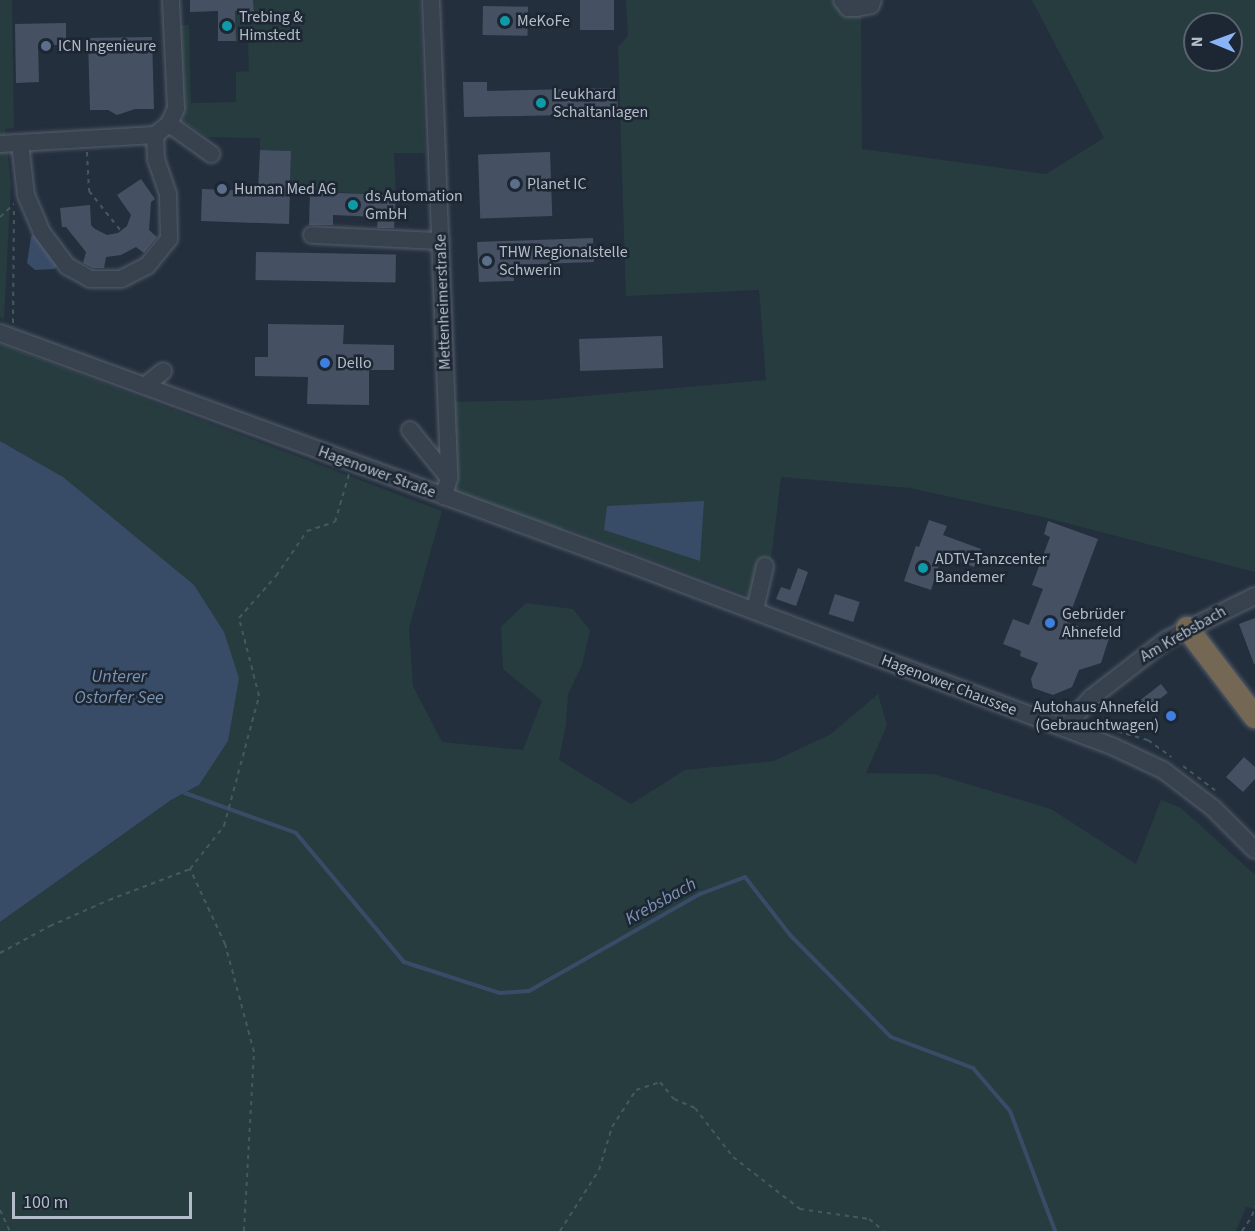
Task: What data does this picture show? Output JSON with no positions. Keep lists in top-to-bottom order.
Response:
{
  "streets": {
    "street": [
      "Mettenheimerstraße",
      "Hagenower Straße",
      "Am Krebsbach",
      "Hagenower Chaussee"
    ]
  },
  "crossings": [
    ["Mettenheimerstraße", "Hagenower Straße"],
    ["Hagenower Straße", "Hagenower Chaussee"],
    ["Am Krebsbach", "Hagenower Chaussee"]
  ],
  "water": ["Unterer Ostorfer See", "Krebsbach"],
  "places": [
    "MeKoFe",
    "Trebing & Himstedt",
    "ICN Ingenieure",
    "Leukhard Schaltanlagen",
    "Planet IC",
    "Human Med AG",
    "ds Automation GmbH",
    "THW Regionalstelle Schwerin",
    "Dello",
    "ADTV-Tanzcenter Bandemer",
    "Gebrüder Ahnefeld",
    "Autohaus Ahnefeld (Gebrauchtwagen)"
  ],
  "scale_bar": "100 m",
  "north": "left"
}
